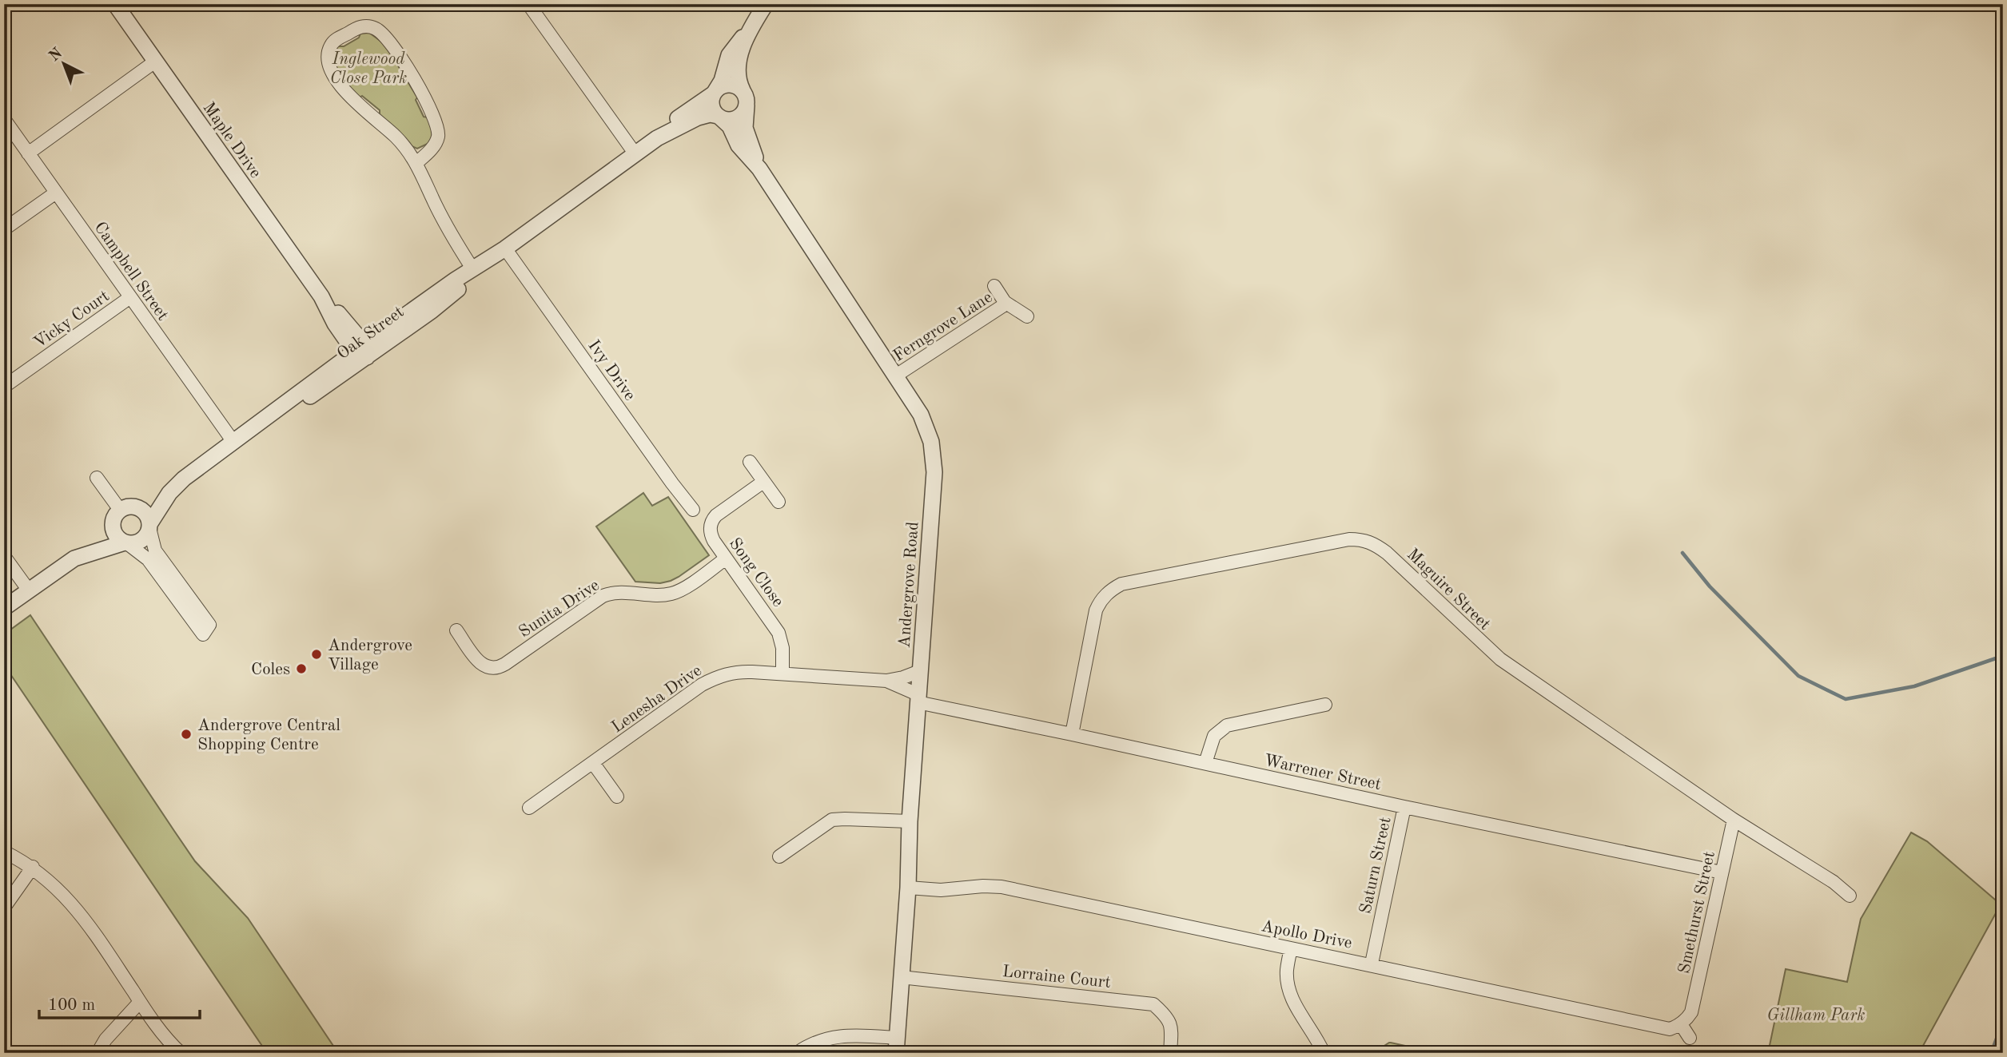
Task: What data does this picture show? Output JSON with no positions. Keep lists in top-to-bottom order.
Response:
{
  "streets": {
    "street": [
      "Maple Drive",
      "Campbell Street",
      "Vicky Court",
      "Ferngrove Lane",
      "Oak Street",
      "Ivy Drive",
      "Song Close",
      "Andergrove Road",
      "Maguire Street",
      "Sunita Drive",
      "Lenesha Drive",
      "Warrener Street",
      "Saturn Street",
      "Smethurst Street",
      "Apollo Drive",
      "Lorraine Court"
    ]
  },
  "crossings": [
    ["Maple Drive", "Oak Street"],
    ["Campbell Street", "Vicky Court"],
    ["Campbell Street", "Oak Street"],
    ["Ferngrove Lane", "Andergrove Road"],
    ["Oak Street", "Ivy Drive"],
    ["Oak Street", "Andergrove Road"],
    ["Song Close", "Sunita Drive"],
    ["Song Close", "Lenesha Drive"],
    ["Andergrove Road", "Lenesha Drive"],
    ["Andergrove Road", "Warrener Street"],
    ["Andergrove Road", "Apollo Drive"],
    ["Andergrove Road", "Lorraine Court"],
    ["Maguire Street", "Warrener Street"],
    ["Maguire Street", "Smethurst Street"],
    ["Lenesha Drive", "Warrener Street"],
    ["Warrener Street", "Saturn Street"],
    ["Warrener Street", "Smethurst Street"],
    ["Saturn Street", "Apollo Drive"],
    ["Smethurst Street", "Apollo Drive"]
  ],
  "parks": ["Inglewood Close Park", "Gillham Park"],
  "places": ["Andergrove Village", "Coles", "Andergrove Central Shopping Centre"],
  "scale_bar": "100 m",
  "north": "top left"
}
